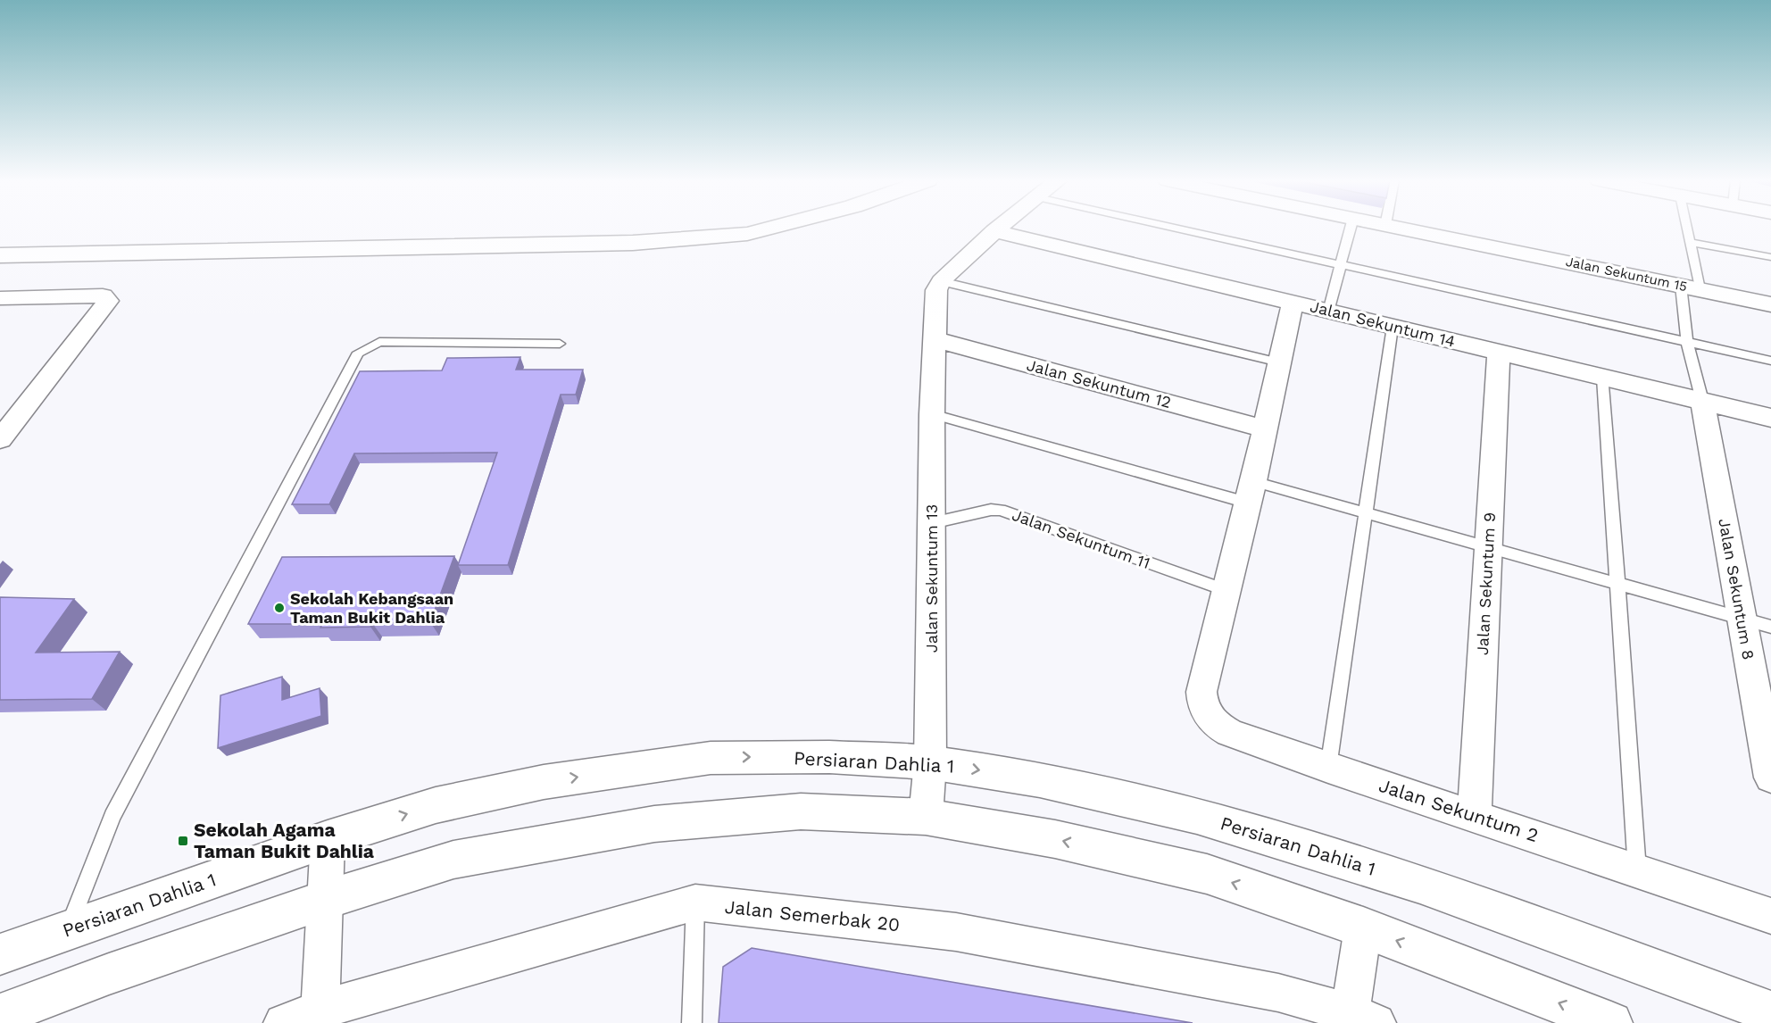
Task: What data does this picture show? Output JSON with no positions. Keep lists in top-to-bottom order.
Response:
{
  "streets": {
    "street": [
      "Jalan Sekuntum 15",
      "Jalan Sekuntum 14",
      "Jalan Sekuntum 12",
      "Jalan Sekuntum 13",
      "Jalan Sekuntum 9",
      "Jalan Sekuntum 8",
      "Persiaran Dahlia 1",
      "Jalan Sekuntum 2",
      "Jalan Semerbak 20"
    ],
    "lane": ["Jalan Sekuntum 11"]
  },
  "crossings": [
    ["Jalan Sekuntum 14", "Jalan Sekuntum 9"],
    ["Jalan Sekuntum 14", "Jalan Sekuntum 8"],
    ["Jalan Sekuntum 12", "Jalan Sekuntum 13"],
    ["Jalan Sekuntum 11", "Jalan Sekuntum 13"],
    ["Jalan Sekuntum 11", "Jalan Sekuntum 2"],
    ["Jalan Sekuntum 13", "Persiaran Dahlia 1"],
    ["Jalan Sekuntum 9", "Jalan Sekuntum 2"]
  ],
  "places": {
    "other": ["Sekolah Kebangsaan Taman Bukit Dahlia"],
    "transit": ["Sekolah Agama Taman Bukit Dahlia"]
  }
}
